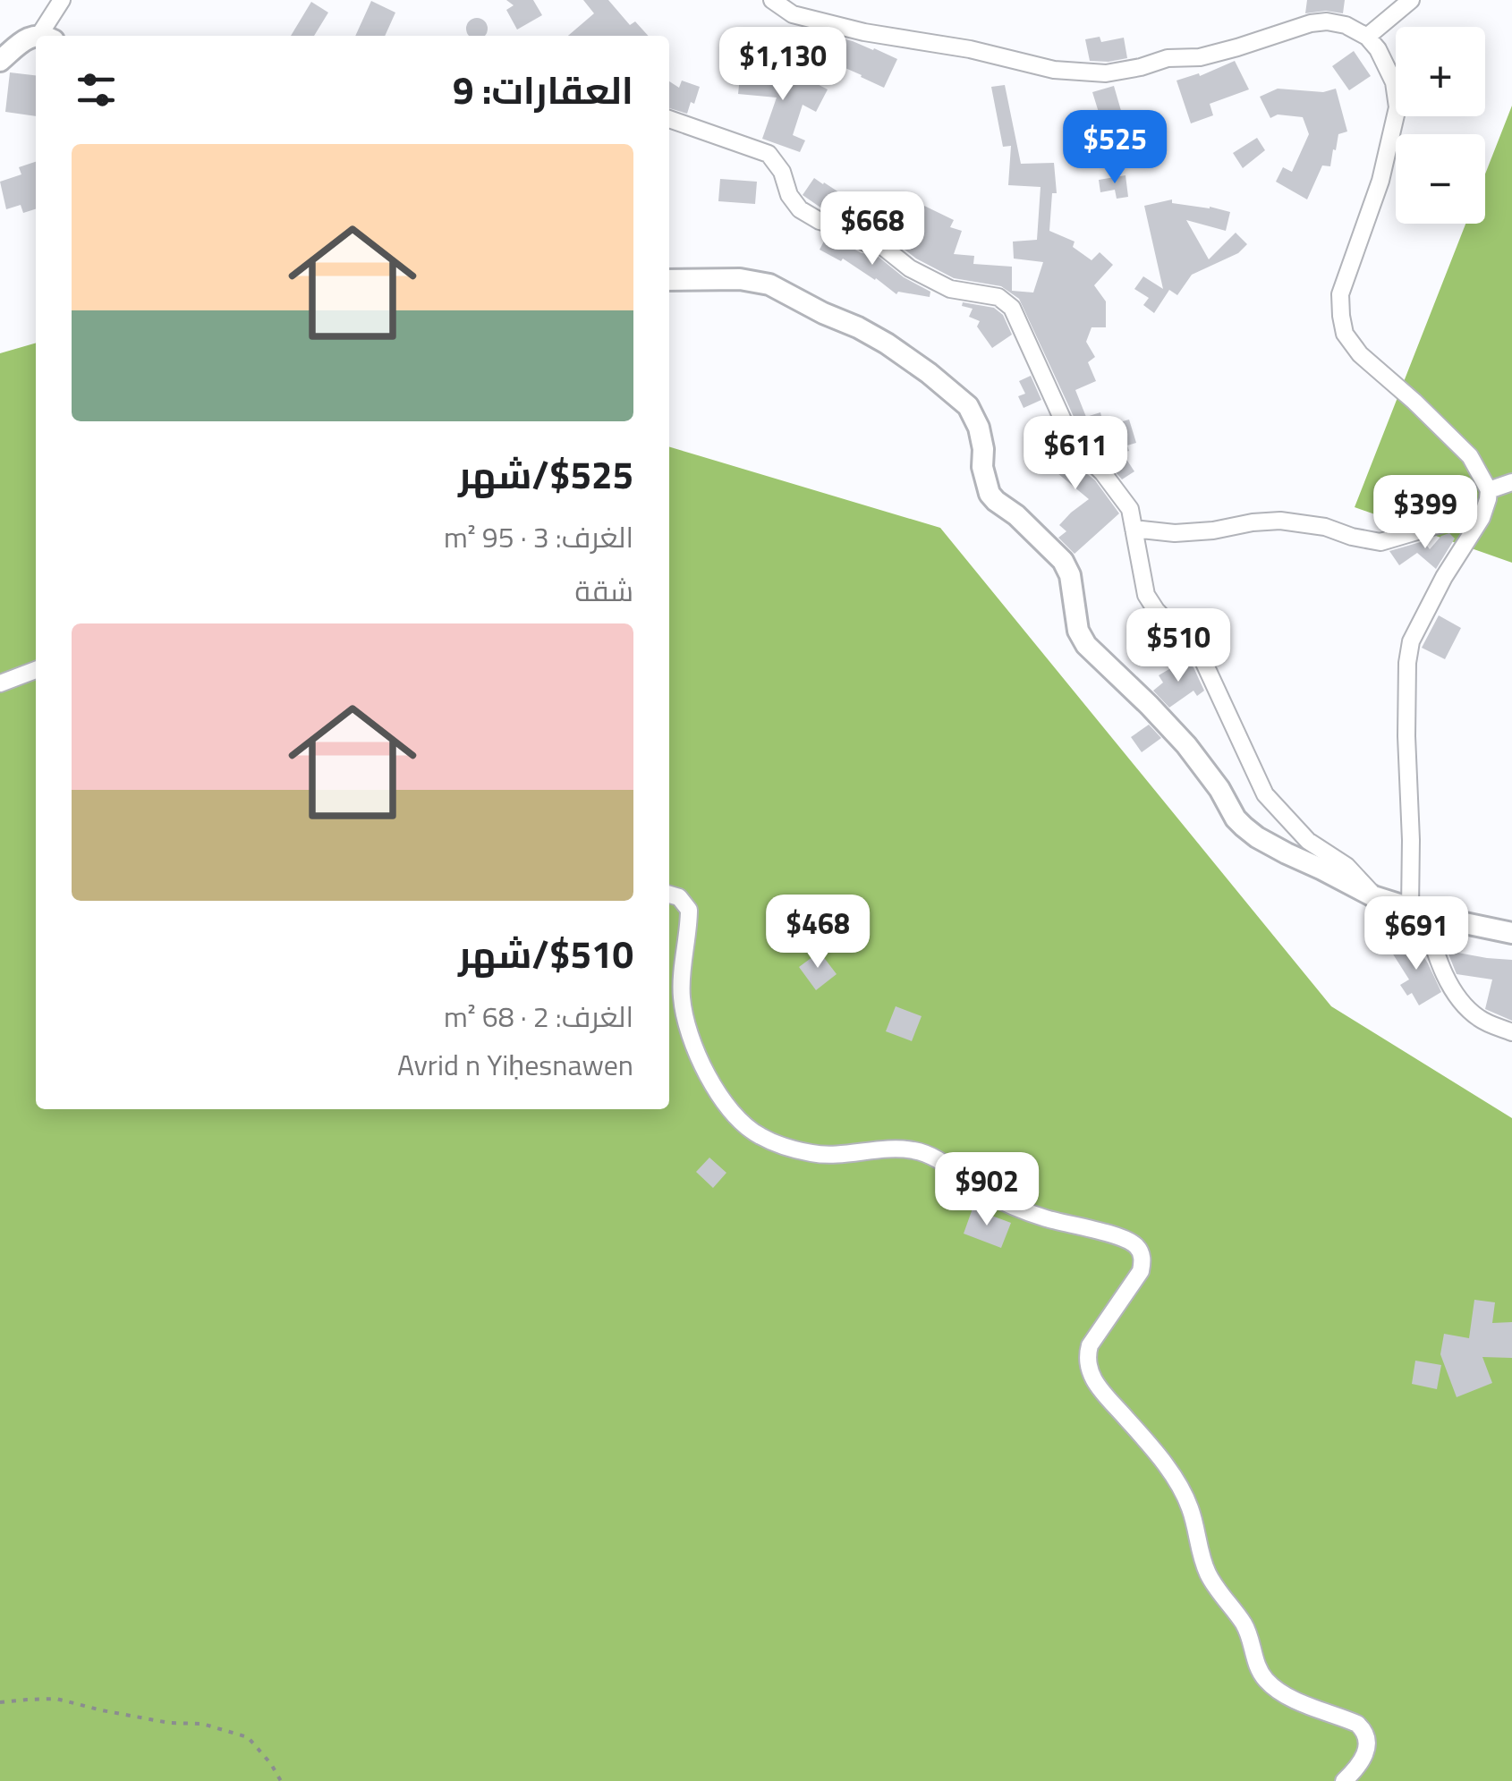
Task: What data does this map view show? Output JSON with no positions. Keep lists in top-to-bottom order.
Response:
{
  "page": {
    "map_buttons": ["+", "−"],
    "price": [
      "$1,130",
      "$525",
      "$668",
      "$611",
      "$399",
      "$510",
      "$468",
      "$691",
      "$902"
    ],
    "heading": "العقارات: 9",
    "list": [
      {
        "name": "$525/شهر",
        "note": "الغرف: 3 · 95 m² · شقة"
      },
      {
        "name": "$510/شهر",
        "note": "الغرف: 2 · 68 m² · Avrid n Yiḥesnawen"
      }
    ]
  }
}
